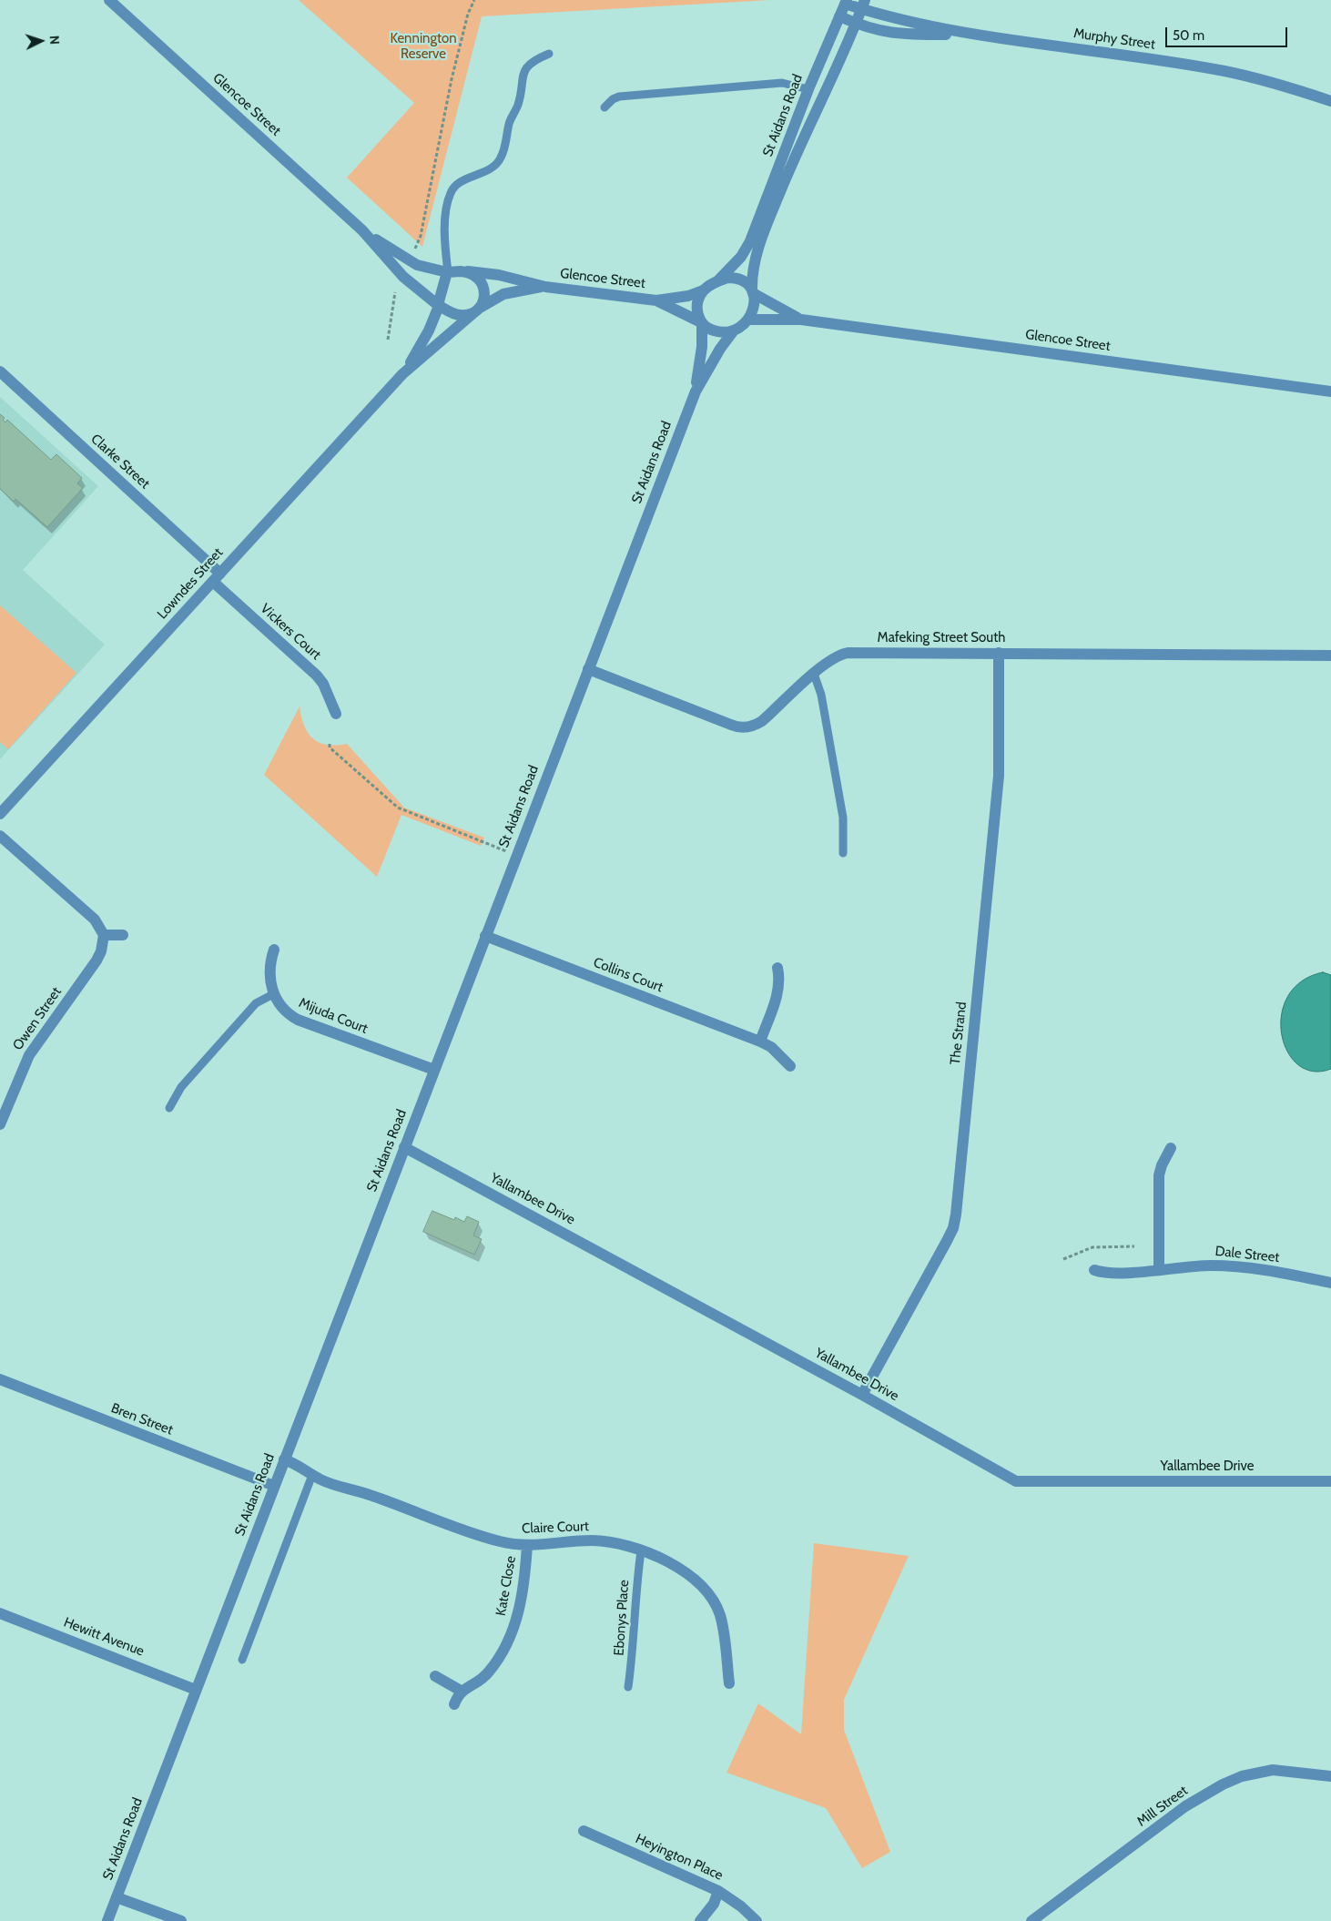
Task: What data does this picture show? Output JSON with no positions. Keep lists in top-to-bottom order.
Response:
{
  "streets": {
    "street": [
      "Murphy Street",
      "Glencoe Street",
      "St Aidans Road",
      "Clarke Street",
      "Lowndes Street",
      "Vickers Court",
      "Mafeking Street South",
      "Collins Court",
      "Mijuda Court",
      "Owen Street",
      "The Strand",
      "Yallambee Drive",
      "Dale Street",
      "Bren Street",
      "Claire Court",
      "Kate Close",
      "Hewitt Avenue",
      "Mill Street",
      "Heyington Place"
    ],
    "lane": ["Ebonys Place"]
  },
  "crossings": [
    ["Murphy Street", "St Aidans Road"],
    ["Glencoe Street", "St Aidans Road"],
    ["Glencoe Street", "Lowndes Street"],
    ["St Aidans Road", "Mafeking Street South"],
    ["St Aidans Road", "Collins Court"],
    ["St Aidans Road", "Mijuda Court"],
    ["St Aidans Road", "Yallambee Drive"],
    ["St Aidans Road", "Bren Street"],
    ["St Aidans Road", "Claire Court"],
    ["St Aidans Road", "Hewitt Avenue"],
    ["Clarke Street", "Lowndes Street"],
    ["Clarke Street", "Vickers Court"],
    ["Lowndes Street", "Vickers Court"],
    ["Mafeking Street South", "The Strand"],
    ["The Strand", "Yallambee Drive"],
    ["Claire Court", "Kate Close"],
    ["Claire Court", "Ebonys Place"]
  ],
  "parks": ["Kennington Reserve"],
  "scale_bar": "50 m",
  "north": "right"
}
